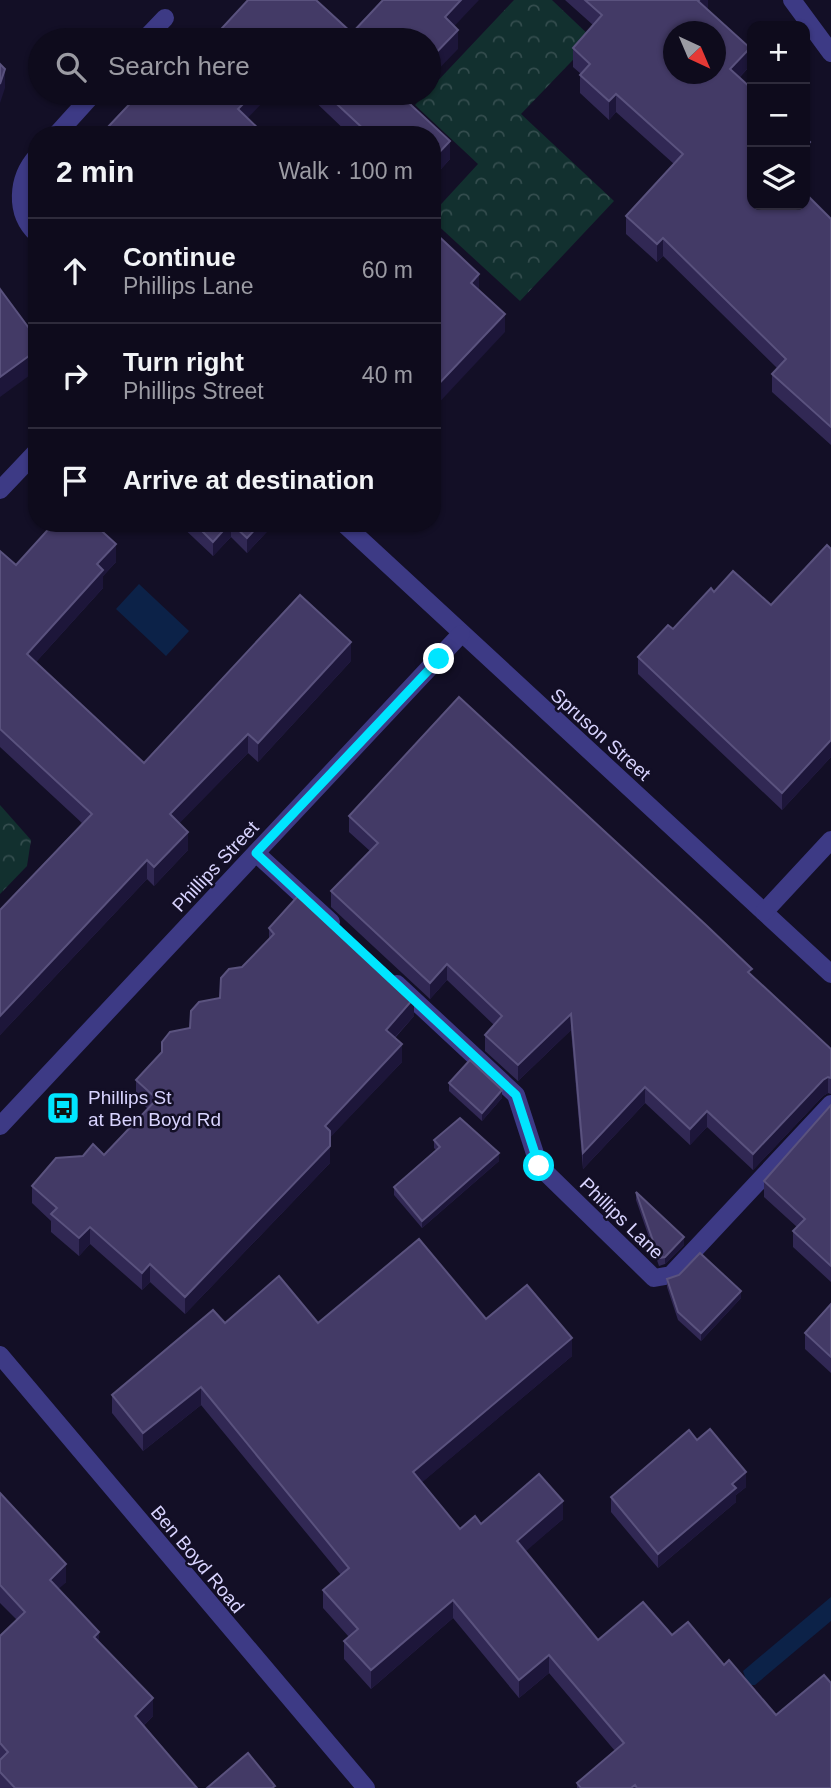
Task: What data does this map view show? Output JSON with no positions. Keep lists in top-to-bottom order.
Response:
{
  "streets": {
    "street": [
      "Spruson Street",
      "Phillips Street",
      "Phillips Lane",
      "Ben Boyd Road"
    ]
  },
  "crossings": [
    ["Spruson Street", "Phillips Street"]
  ],
  "places": {
    "bus stop": ["Phillips St at Ben Boyd Rd"]
  },
  "north": "bottom right",
  "page": {
    "map_buttons": ["+", "−"],
    "search": "Search here",
    "heading": ["2 min", "Walk · 100 m"],
    "list": [
      ["Continue", "Phillips Lane", "60 m"],
      ["Turn right", "Phillips Street", "40 m"],
      "Arrive at destination"
    ]
  }
}
